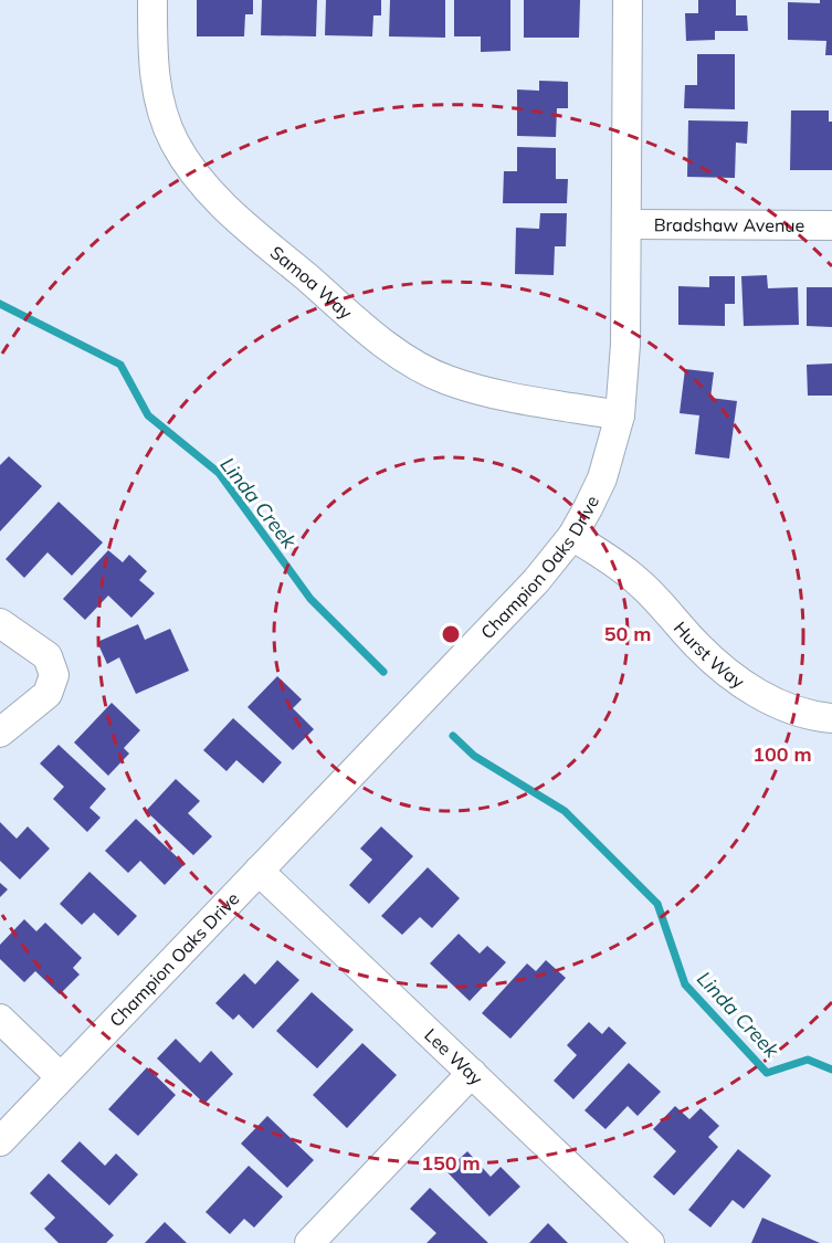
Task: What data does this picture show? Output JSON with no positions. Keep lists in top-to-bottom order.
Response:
{
  "streets": {
    "street": [
      "Bradshaw Avenue",
      "Samoa Way",
      "Champion Oaks Drive",
      "Hurst Way",
      "Lee Way"
    ]
  },
  "crossings": [
    ["Bradshaw Avenue", "Champion Oaks Drive"],
    ["Samoa Way", "Champion Oaks Drive"],
    ["Champion Oaks Drive", "Hurst Way"],
    ["Champion Oaks Drive", "Lee Way"]
  ],
  "water": ["Linda Creek"],
  "rings": ["50 m", "100 m", "150 m"]
}
